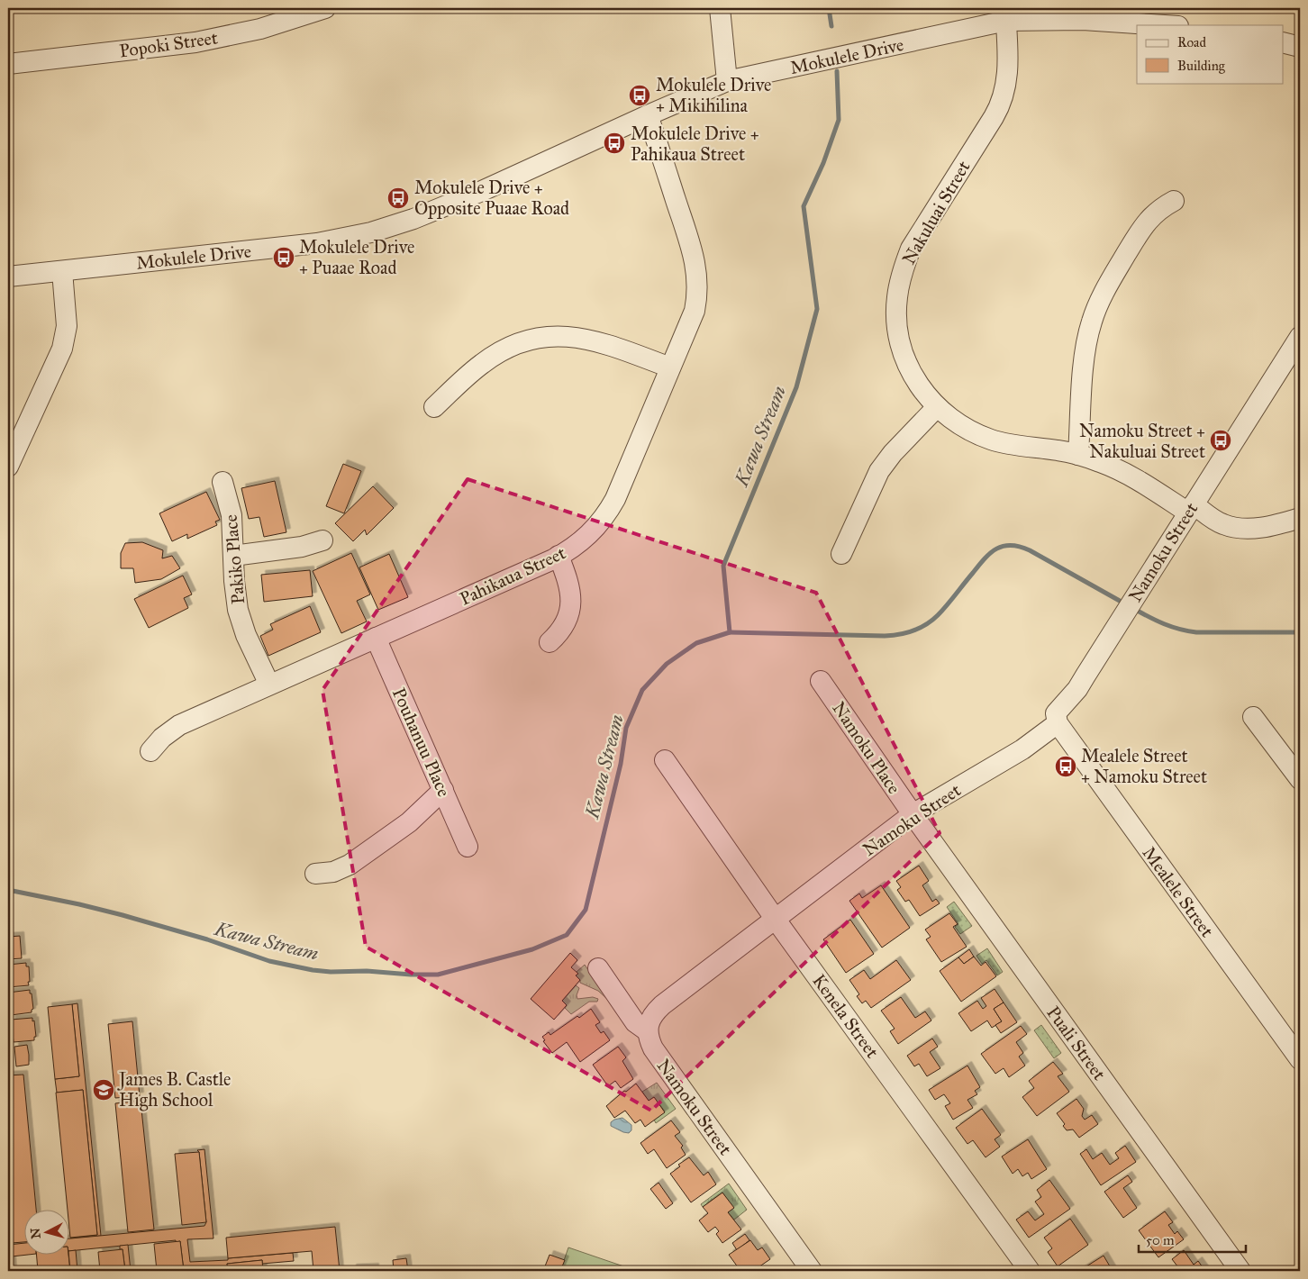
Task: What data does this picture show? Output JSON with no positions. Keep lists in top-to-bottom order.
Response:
{
  "streets": {
    "street": [
      "Popoki Street",
      "Mokulele Drive",
      "Nakuluai Street",
      "Namoku Street",
      "Pakiko Place",
      "Pahikaua Street",
      "Pouhanuu Place",
      "Namoku Place",
      "Mealele Street",
      "Kenela Street",
      "Puali Street"
    ]
  },
  "crossings": [
    ["Mokulele Drive", "Nakuluai Street"],
    ["Mokulele Drive", "Pahikaua Street"],
    ["Nakuluai Street", "Namoku Street"],
    ["Namoku Street", "Namoku Place"],
    ["Namoku Street", "Mealele Street"],
    ["Namoku Street", "Kenela Street"],
    ["Namoku Street", "Puali Street"],
    ["Pakiko Place", "Pahikaua Street"],
    ["Pahikaua Street", "Pouhanuu Place"],
    ["Namoku Place", "Puali Street"]
  ],
  "water": ["Kawa Stream"],
  "places": {
    "bus stop": [
      "Mokulele Drive + Mikihilina",
      "Mokulele Drive + Pahikaua Street",
      "Mokulele Drive + Opposite Puaae Road",
      "Mokulele Drive + Puaae Road",
      "Namoku Street + Nakuluai Street",
      "Mealele Street + Namoku Street"
    ],
    "school or university": ["James B. Castle High School"]
  },
  "legend": ["Road", "Building"],
  "scale_bar": "50 m",
  "north": "left"
}
